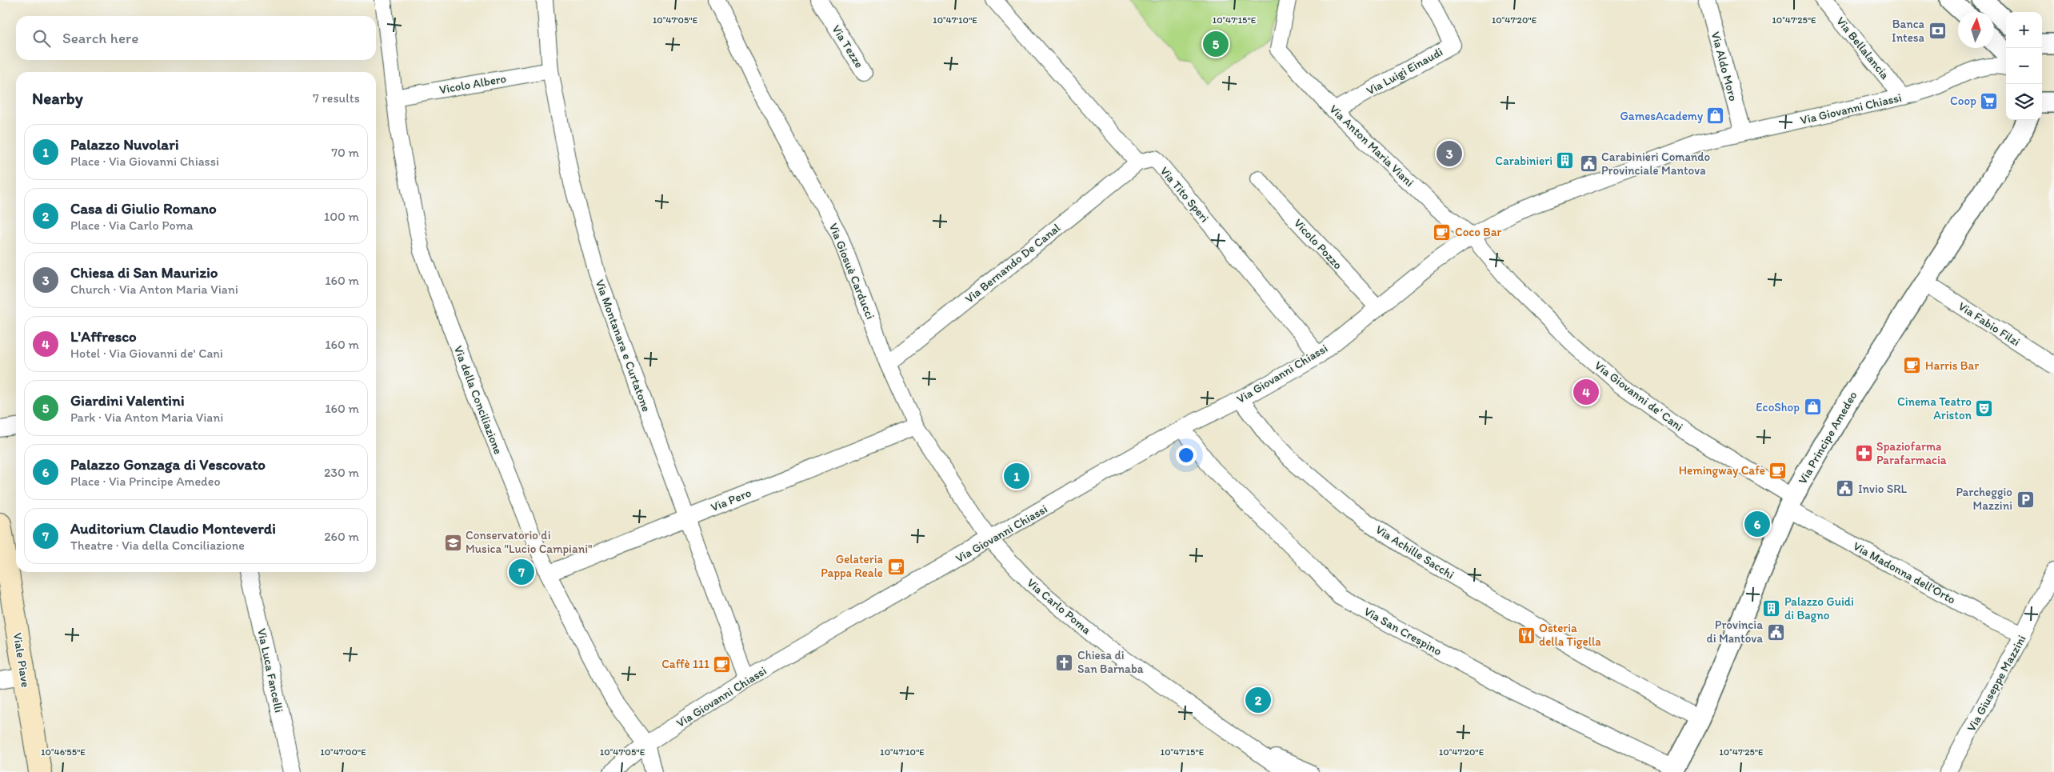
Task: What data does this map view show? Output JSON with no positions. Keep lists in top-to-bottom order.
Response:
{
  "streets": {
    "main road": ["Viale Piave"],
    "street": [
      "Via Tezze",
      "Via Bellalancia",
      "Via Aldo Moro",
      "Via Luigi Einaudi",
      "Vicolo Albero",
      "Via Giovanni Chiassi",
      "Via Anton Maria Viani",
      "Via Tito Speri",
      "Vicolo Pozzo",
      "Via Bernando De Canal",
      "Via Giosuè Carducci",
      "Via Fabio Filzi",
      "Via Montanara e Curtatone",
      "Via Giovanni de' Cani",
      "Via della Conciliazione",
      "Via Principe Amedeo",
      "Via Pero",
      "Via Achille Sacchi",
      "Via Madonna dell'Orto",
      "Via Carlo Poma",
      "Via San Crespino",
      "Via Luca Fancelli",
      "Via Giuseppe Mazzini"
    ]
  },
  "crossings": [
    ["Via Bellalancia", "Via Giovanni Chiassi"],
    ["Via Aldo Moro", "Via Giovanni Chiassi"],
    ["Via Luigi Einaudi", "Via Anton Maria Viani"],
    ["Vicolo Albero", "Via Montanara e Curtatone"],
    ["Vicolo Albero", "Via della Conciliazione"],
    ["Via Giovanni Chiassi", "Via Anton Maria Viani"],
    ["Via Giovanni Chiassi", "Via Tito Speri"],
    ["Via Giovanni Chiassi", "Vicolo Pozzo"],
    ["Via Giovanni Chiassi", "Via Giosuè Carducci"],
    ["Via Giovanni Chiassi", "Via Montanara e Curtatone"],
    ["Via Giovanni Chiassi", "Via Giovanni de' Cani"],
    ["Via Giovanni Chiassi", "Via della Conciliazione"],
    ["Via Giovanni Chiassi", "Via Achille Sacchi"],
    ["Via Giovanni Chiassi", "Via Carlo Poma"],
    ["Via Giovanni Chiassi", "Via San Crespino"],
    ["Via Anton Maria Viani", "Via Giovanni de' Cani"],
    ["Via Tito Speri", "Via Bernando De Canal"],
    ["Via Bernando De Canal", "Via Giosuè Carducci"],
    ["Via Giosuè Carducci", "Via Pero"],
    ["Via Giosuè Carducci", "Via Carlo Poma"],
    ["Via Fabio Filzi", "Via Principe Amedeo"],
    ["Via Montanara e Curtatone", "Via Pero"],
    ["Via Giovanni de' Cani", "Via Principe Amedeo"],
    ["Via Giovanni de' Cani", "Via Madonna dell'Orto"],
    ["Via della Conciliazione", "Via Pero"],
    ["Via Principe Amedeo", "Via Achille Sacchi"],
    ["Via Principe Amedeo", "Via Madonna dell'Orto"],
    ["Via Principe Amedeo", "Via San Crespino"],
    ["Via Madonna dell'Orto", "Via Giuseppe Mazzini"]
  ],
  "places": {
    "bank": ["Banca Intesa"],
    "supermarket": ["Coop"],
    "shop": ["GamesAcademy", "EcoShop"],
    "building": ["Carabinieri", "Palazzo Guidi di Bagno"],
    "public building": ["Carabinieri Comando Provinciale Mantova", "Invio SRL", "Provincia di Mantova"],
    "cafe": [
      "Coco Bar",
      "Harris Bar",
      "Hemingway Cafe",
      "Gelateria Pappa Reale",
      "Caffè 111"
    ],
    "theatre": ["Cinema Teatro Ariston"],
    "pharmacy": ["Spaziofarma Parafarmacia"],
    "parking": ["Parcheggio Mazzini"],
    "school or university": ["Conservatorio di Musica \"Lucio Campiani\""],
    "restaurant": ["Osteria della Tigella"],
    "church": ["Chiesa di San Barnaba"]
  },
  "north": "top",
  "page": {
    "map_buttons": ["+", "−"],
    "search": "Search here",
    "pins": [
      "5",
      "3",
      "4",
      "1",
      "6",
      "7",
      "2"
    ],
    "heading": ["Nearby", "7 results"],
    "list": [
      {
        "mark": "1",
        "name": "Palazzo Nuvolari",
        "note": "Place · Via Giovanni Chiassi",
        "value": "70 m"
      },
      {
        "mark": "2",
        "name": "Casa di Giulio Romano",
        "note": "Place · Via Carlo Poma",
        "value": "100 m"
      },
      {
        "mark": "3",
        "name": "Chiesa di San Maurizio",
        "note": "Church · Via Anton Maria Viani",
        "value": "160 m"
      },
      {
        "mark": "4",
        "name": "L'Affresco",
        "note": "Hotel · Via Giovanni de' Cani",
        "value": "160 m"
      },
      {
        "mark": "5",
        "name": "Giardini Valentini",
        "note": "Park · Via Anton Maria Viani",
        "value": "160 m"
      },
      {
        "mark": "6",
        "name": "Palazzo Gonzaga di Vescovato",
        "note": "Place · Via Principe Amedeo",
        "value": "230 m"
      },
      {
        "mark": "7",
        "name": "Auditorium Claudio Monteverdi",
        "note": "Theatre · Via della Conciliazione",
        "value": "260 m"
      }
    ]
  },
  "coordinates": [
    "10°47'05\"E",
    "10°47'10\"E",
    "10°47'15\"E",
    "10°47'20\"E",
    "10°47'25\"E",
    "10°46'55\"E",
    "10°47'00\"E"
  ]
}
